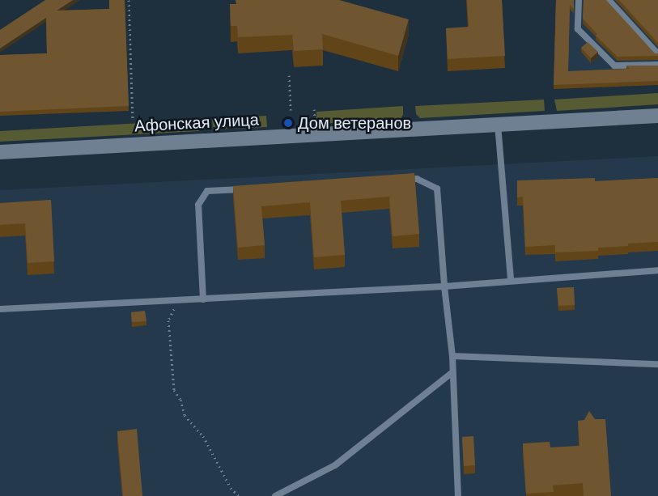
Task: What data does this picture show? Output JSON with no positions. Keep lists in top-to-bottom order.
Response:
{
  "streets": {
    "street": ["Афонская улица"]
  },
  "places": ["Дом ветеранов"]
}
